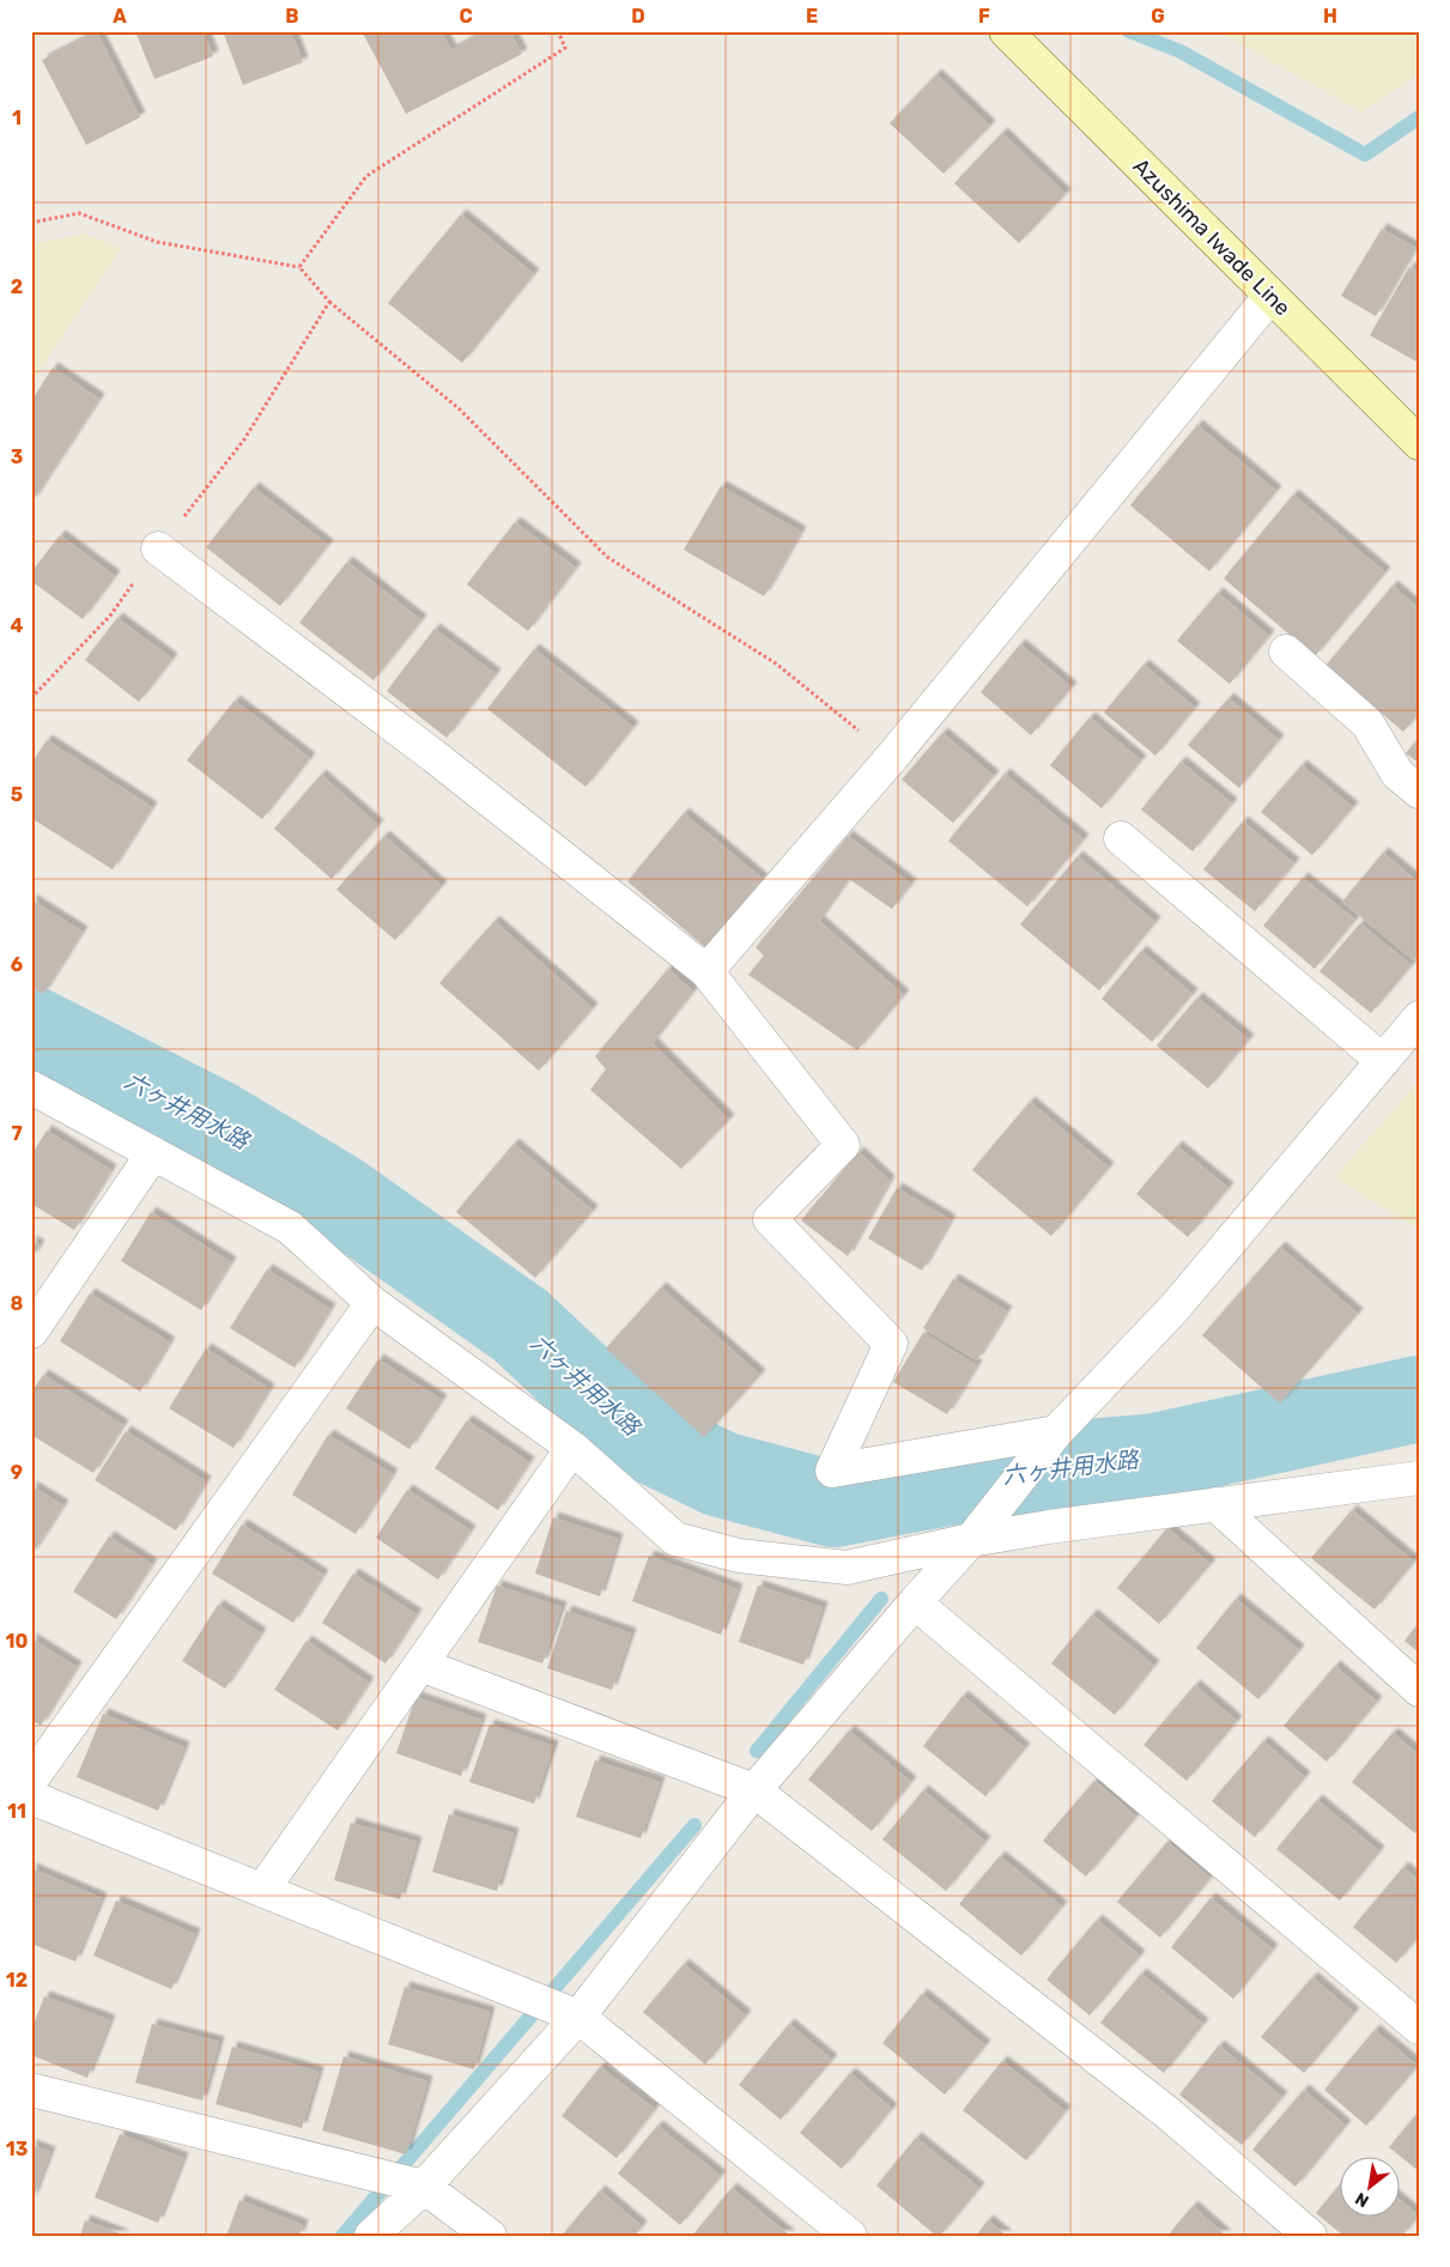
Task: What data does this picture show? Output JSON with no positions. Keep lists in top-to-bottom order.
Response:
{
  "streets": {
    "main road": ["Azushima Iwade Line"]
  },
  "water": ["六ヶ井用水路"],
  "north": "bottom left",
  "grid": {
    "columns": [
      "A",
      "B",
      "C",
      "D",
      "E",
      "F",
      "G",
      "H"
    ],
    "rows": [
      "1",
      "2",
      "3",
      "4",
      "5",
      "6",
      "7",
      "8",
      "9",
      "10",
      "11",
      "12",
      "13"
    ]
  }
}
